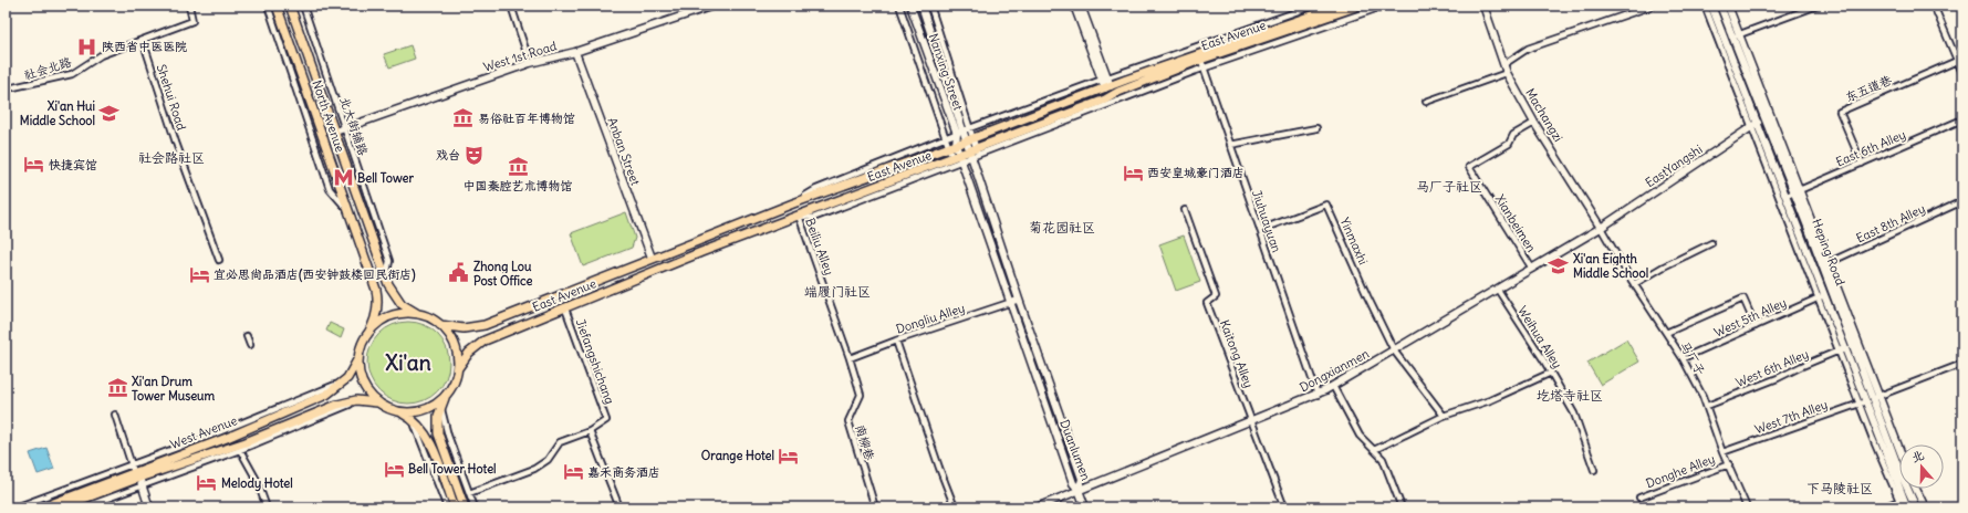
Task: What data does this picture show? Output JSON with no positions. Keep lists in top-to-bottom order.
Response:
{
  "streets": {
    "main road": [
      "East Avenue",
      "West 1st Road",
      "Nanxing Street",
      "Machangzi",
      "North Avenue",
      "Anban Street",
      "EastYangshi",
      "Heping Road",
      "Dongxianmen",
      "West Avenue",
      "Duanlumen"
    ],
    "street": [
      "社会北路",
      "东五道巷",
      "Shehui Road",
      "北大街辅路",
      "East 6th Alley",
      "Jiuhuayuan",
      "Xianbeimen",
      "East 8th Alley",
      "Yinmaxhi",
      "Beiliu Alley",
      "West 5th Alley",
      "Dongliu Alley",
      "Weihua Alley",
      "Kaitong Alley",
      "马厂子",
      "Jiefangshichang",
      "West 6th Alley",
      "West 7th Alley",
      "南柳巷",
      "Donghe Alley"
    ]
  },
  "crossings": [
    ["East Avenue", "Nanxing Street"],
    ["East Avenue", "North Avenue"],
    ["East Avenue", "Anban Street"],
    ["East Avenue", "Jiuhuayuan"],
    ["East Avenue", "Beiliu Alley"],
    ["East Avenue", "Jiefangshichang"],
    ["East Avenue", "West Avenue"],
    ["East Avenue", "Duanlumen"],
    ["West 1st Road", "North Avenue"],
    ["West 1st Road", "北大街辅路"],
    ["West 1st Road", "Anban Street"],
    ["社会北路", "Shehui Road"],
    ["Nanxing Street", "Duanlumen"],
    ["东五道巷", "East 6th Alley"],
    ["Machangzi", "EastYangshi"],
    ["Machangzi", "Xianbeimen"],
    ["Machangzi", "马厂子"],
    ["Machangzi", "Dongxianmen"],
    ["North Avenue", "北大街辅路"],
    ["North Avenue", "West Avenue"],
    ["East 6th Alley", "Heping Road"],
    ["EastYangshi", "Heping Road"],
    ["EastYangshi", "马厂子"],
    ["EastYangshi", "Dongxianmen"],
    ["Jiuhuayuan", "Yinmaxhi"],
    ["Jiuhuayuan", "Dongxianmen"],
    ["Xianbeimen", "Dongxianmen"],
    ["Yinmaxhi", "Dongxianmen"],
    ["Beiliu Alley", "Dongliu Alley"],
    ["Beiliu Alley", "南柳巷"],
    ["Heping Road", "West 5th Alley"],
    ["Heping Road", "West 6th Alley"],
    ["Heping Road", "West 7th Alley"],
    ["West 5th Alley", "马厂子"],
    ["Dongliu Alley", "南柳巷"],
    ["Dongliu Alley", "Duanlumen"],
    ["Weihua Alley", "Dongxianmen"],
    ["Kaitong Alley", "Dongxianmen"],
    ["马厂子", "West 6th Alley"],
    ["马厂子", "Dongxianmen"],
    ["马厂子", "West 7th Alley"],
    ["马厂子", "Donghe Alley"],
    ["Dongxianmen", "Duanlumen"]
  ],
  "districts": [
    "社会路社区",
    "马厂子社区",
    "菊花园社区",
    "端履门社区",
    "Xi'an",
    "圪塔寺社区",
    "下马陵社区"
  ],
  "places": {
    "hospital": ["陕西省中医医院"],
    "school or university": ["Xi'an Hui Middle School", "Xi'an Eighth Middle School"],
    "museum": ["易俗社百年博物馆", "中国秦腔艺术博物馆", "Xi'an Drum Tower Museum"],
    "theatre": ["戏台"],
    "hotel": [
      "快捷宾馆",
      "西安皇城豪门酒店",
      "宜必思尚品酒店(西安钟鼓楼回民街店)",
      "Orange Hotel",
      "Bell Tower Hotel",
      "嘉禾商务酒店",
      "Melody Hotel"
    ],
    "metro station": ["Bell Tower"],
    "public building": ["Zhong Lou Post Office"]
  },
  "north": "top"
}
